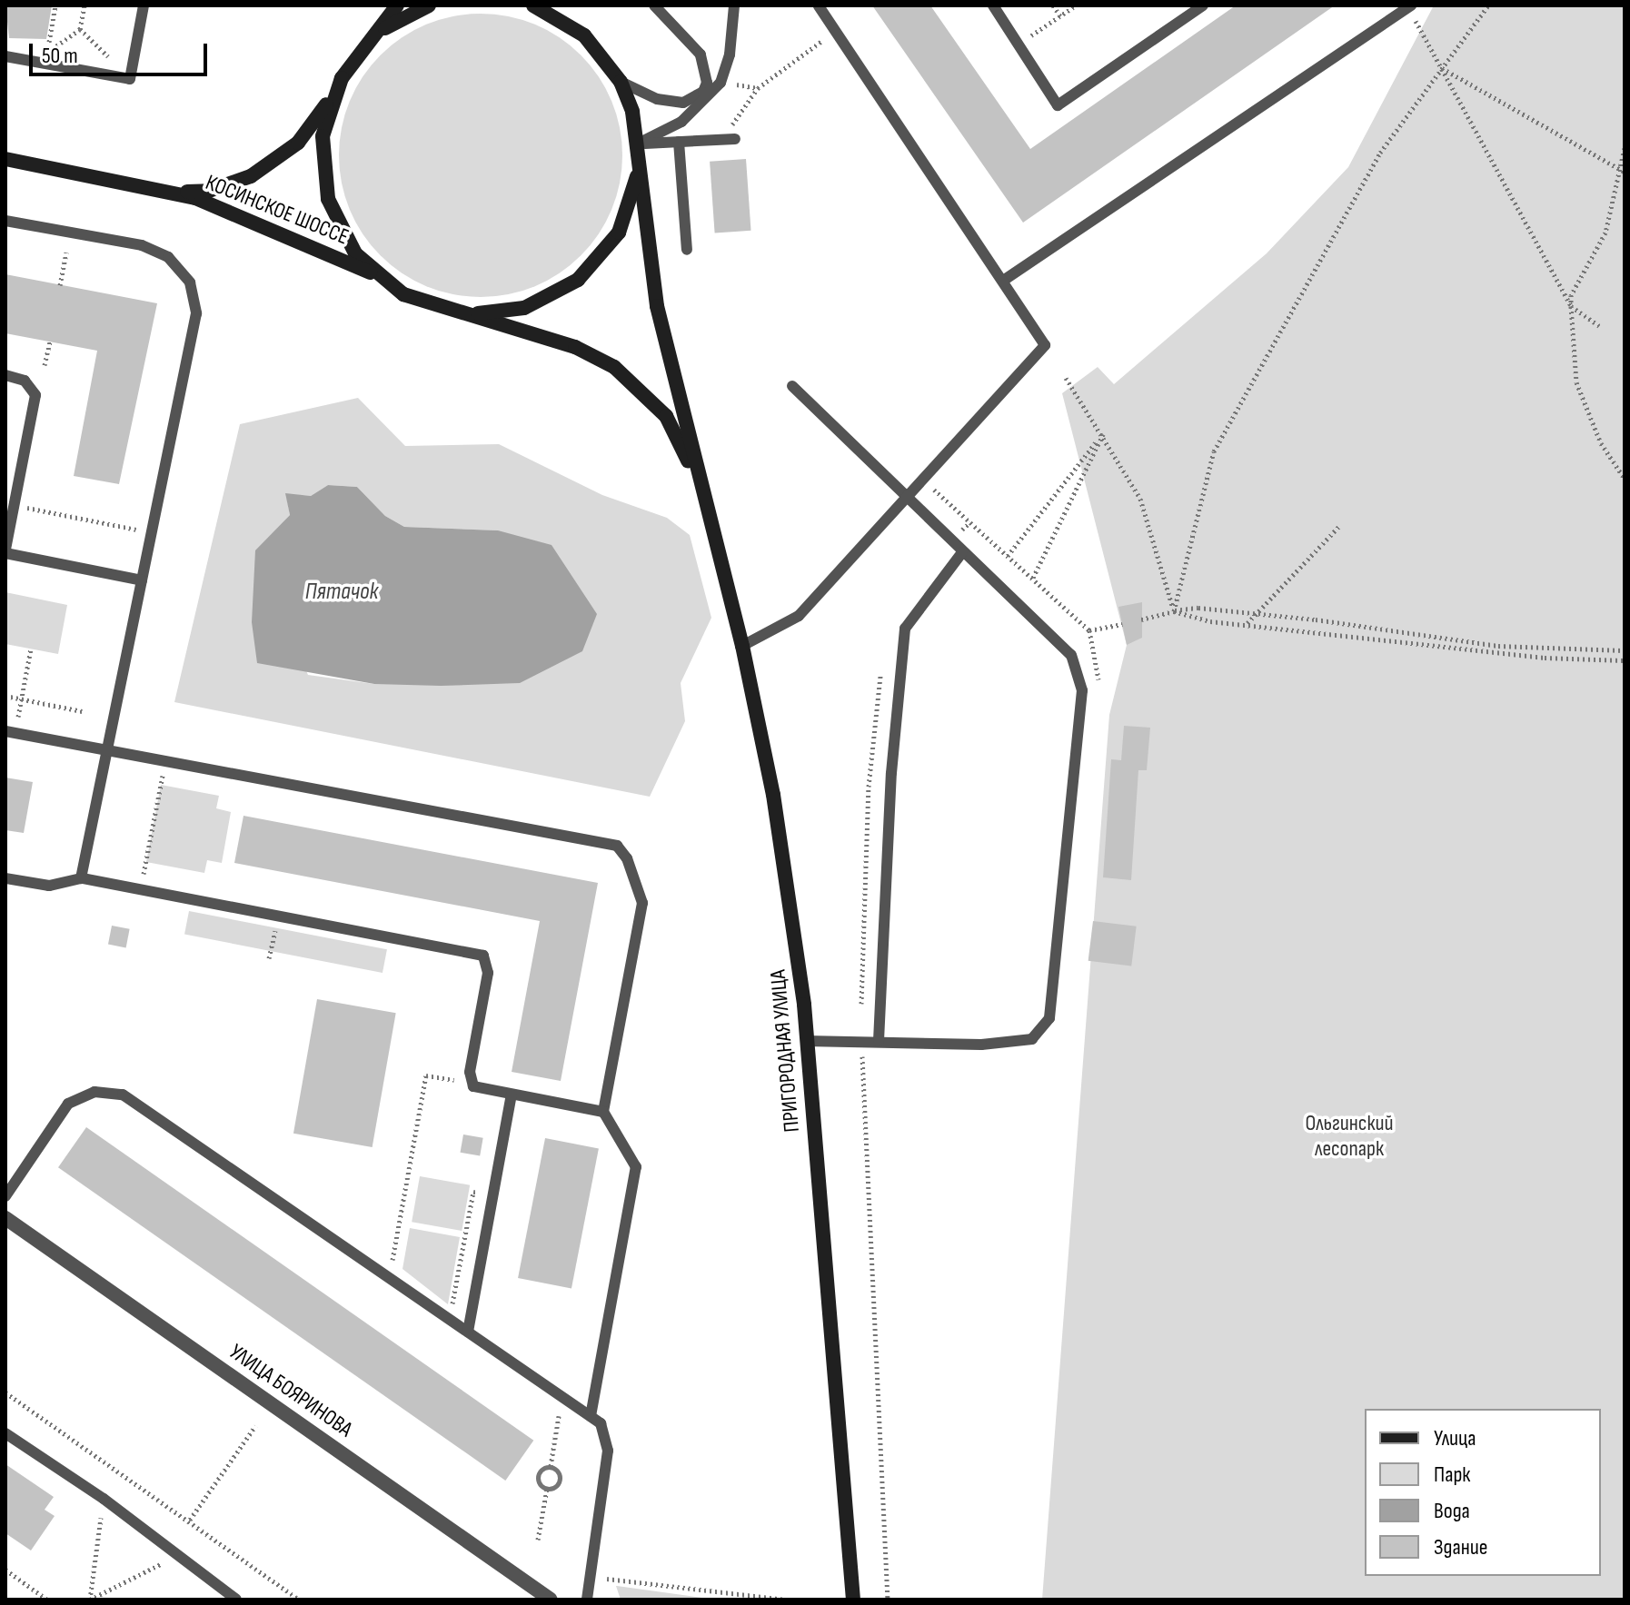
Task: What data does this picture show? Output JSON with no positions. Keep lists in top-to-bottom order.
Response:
{
  "streets": {
    "street": ["КОСИНСКОЕ ШОССЕ", "ПРИГОРОДНАЯ УЛИЦА", "УЛИЦА БОЯРИНОВА"]
  },
  "water": ["Пятачок"],
  "parks": ["Ольгинский лесопарк"],
  "legend": [
    "Улица",
    "Парк",
    "Вода",
    "Здание"
  ],
  "scale_bar": "50 m"
}
